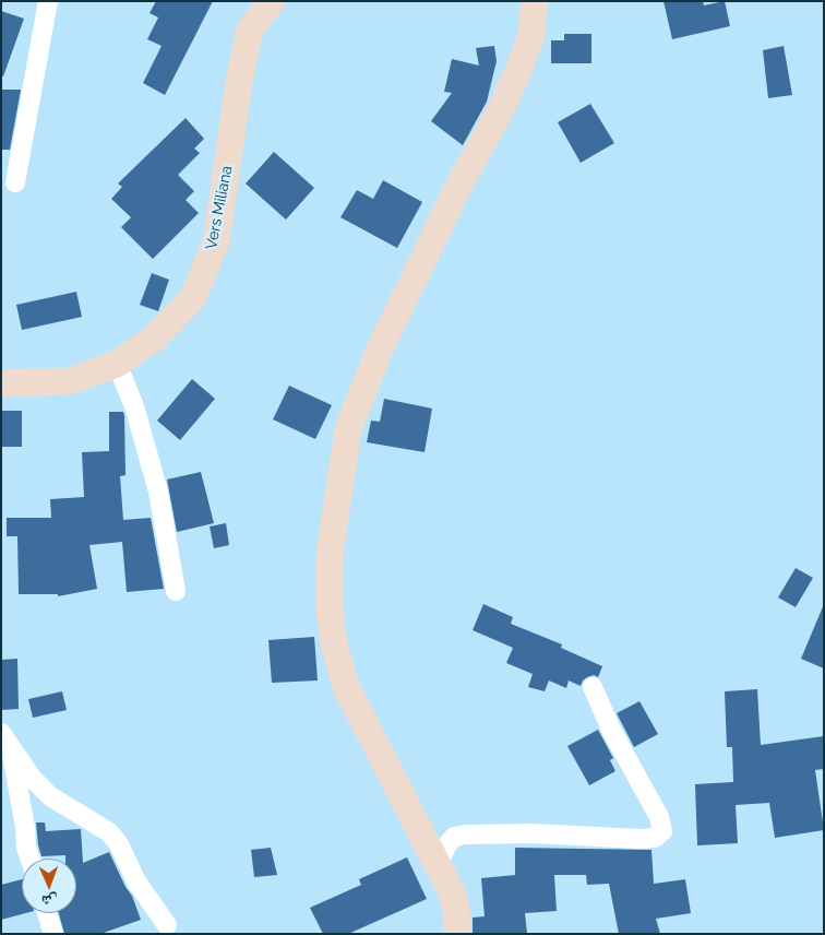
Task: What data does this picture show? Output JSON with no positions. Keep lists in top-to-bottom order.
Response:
{
  "streets": {
    "main road": ["Vers Miliana"]
  },
  "north": "bottom"
}
